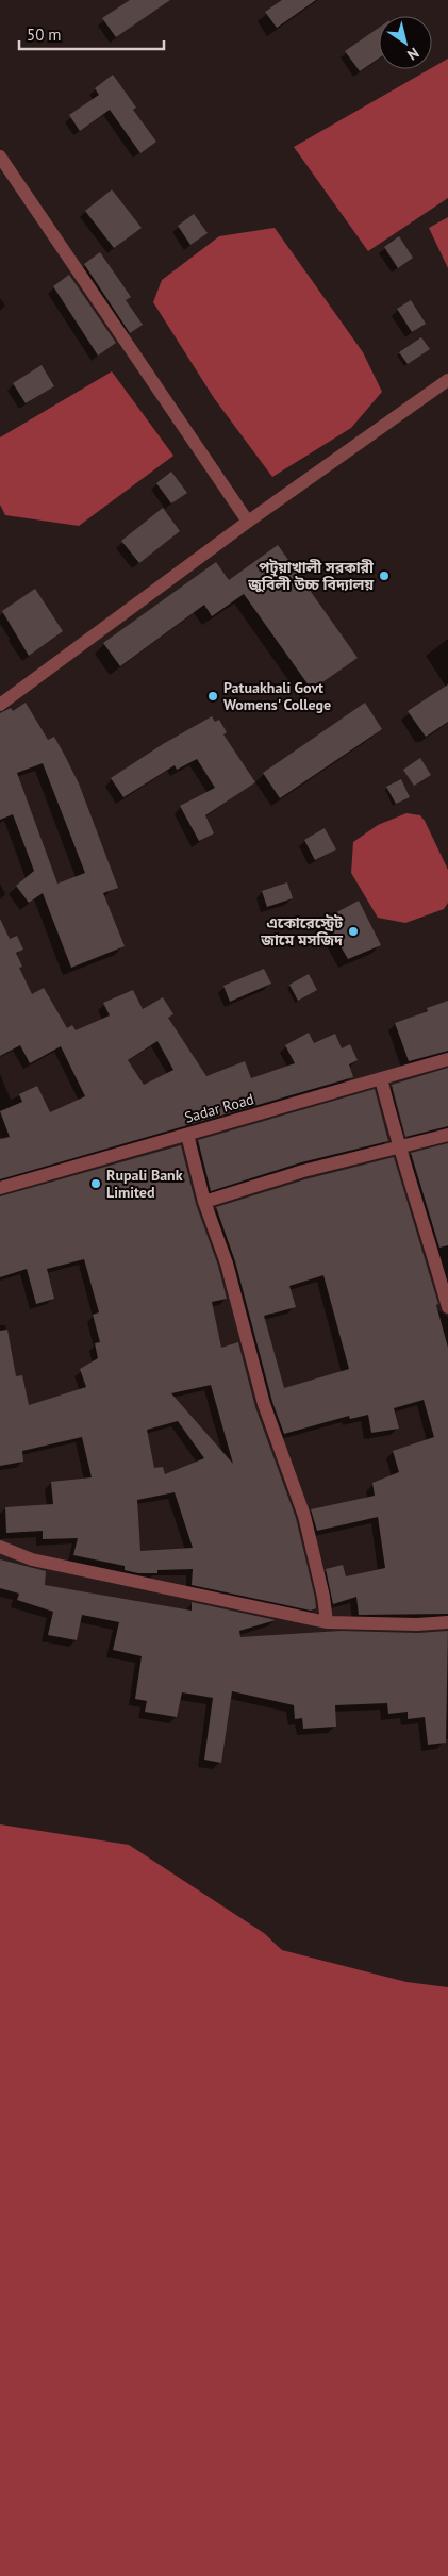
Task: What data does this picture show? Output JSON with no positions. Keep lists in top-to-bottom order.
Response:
{
  "streets": {
    "street": ["Sadar Road"]
  },
  "places": [
    "পটুয়াখালী সরকারী জুবিলী উচ্চ বিদ্যালয়",
    "Patuakhali Govt Womens' College",
    "একোরেস্ট্রেট জামে মসজিদ",
    "Rupali Bank Limited"
  ],
  "scale_bar": "50 m",
  "north": "bottom right"
}
